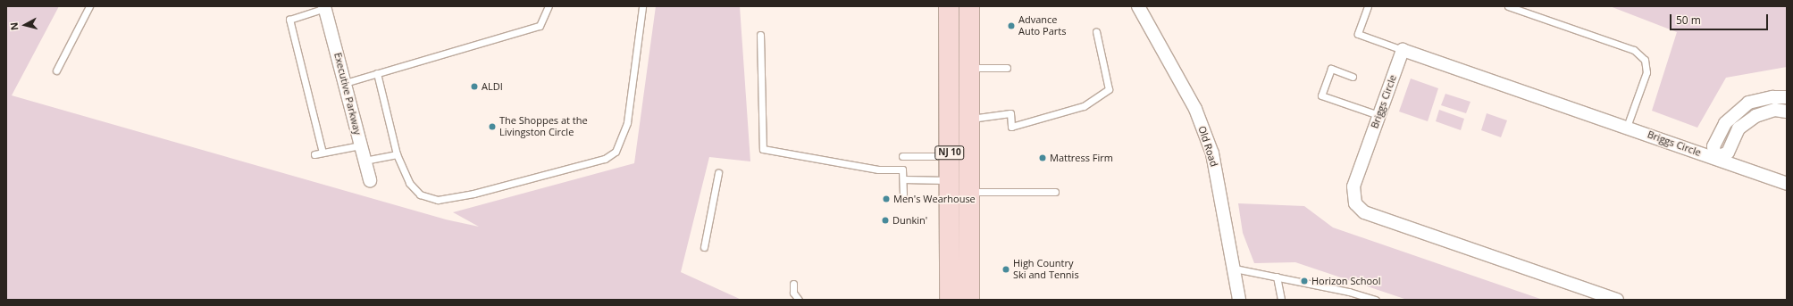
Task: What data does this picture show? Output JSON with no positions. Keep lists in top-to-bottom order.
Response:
{
  "streets": {
    "main road": ["NJ 10"],
    "street": ["Executive Parkway", "Briggs Circle", "Old Road"]
  },
  "places": [
    "Advance Auto Parts",
    "ALDI",
    "The Shoppes at the Livingston Circle",
    "Mattress Firm",
    "Men's Wearhouse",
    "Dunkin'",
    "High Country Ski and Tennis",
    "Horizon School"
  ],
  "scale_bar": "50 m",
  "north": "left"
}
